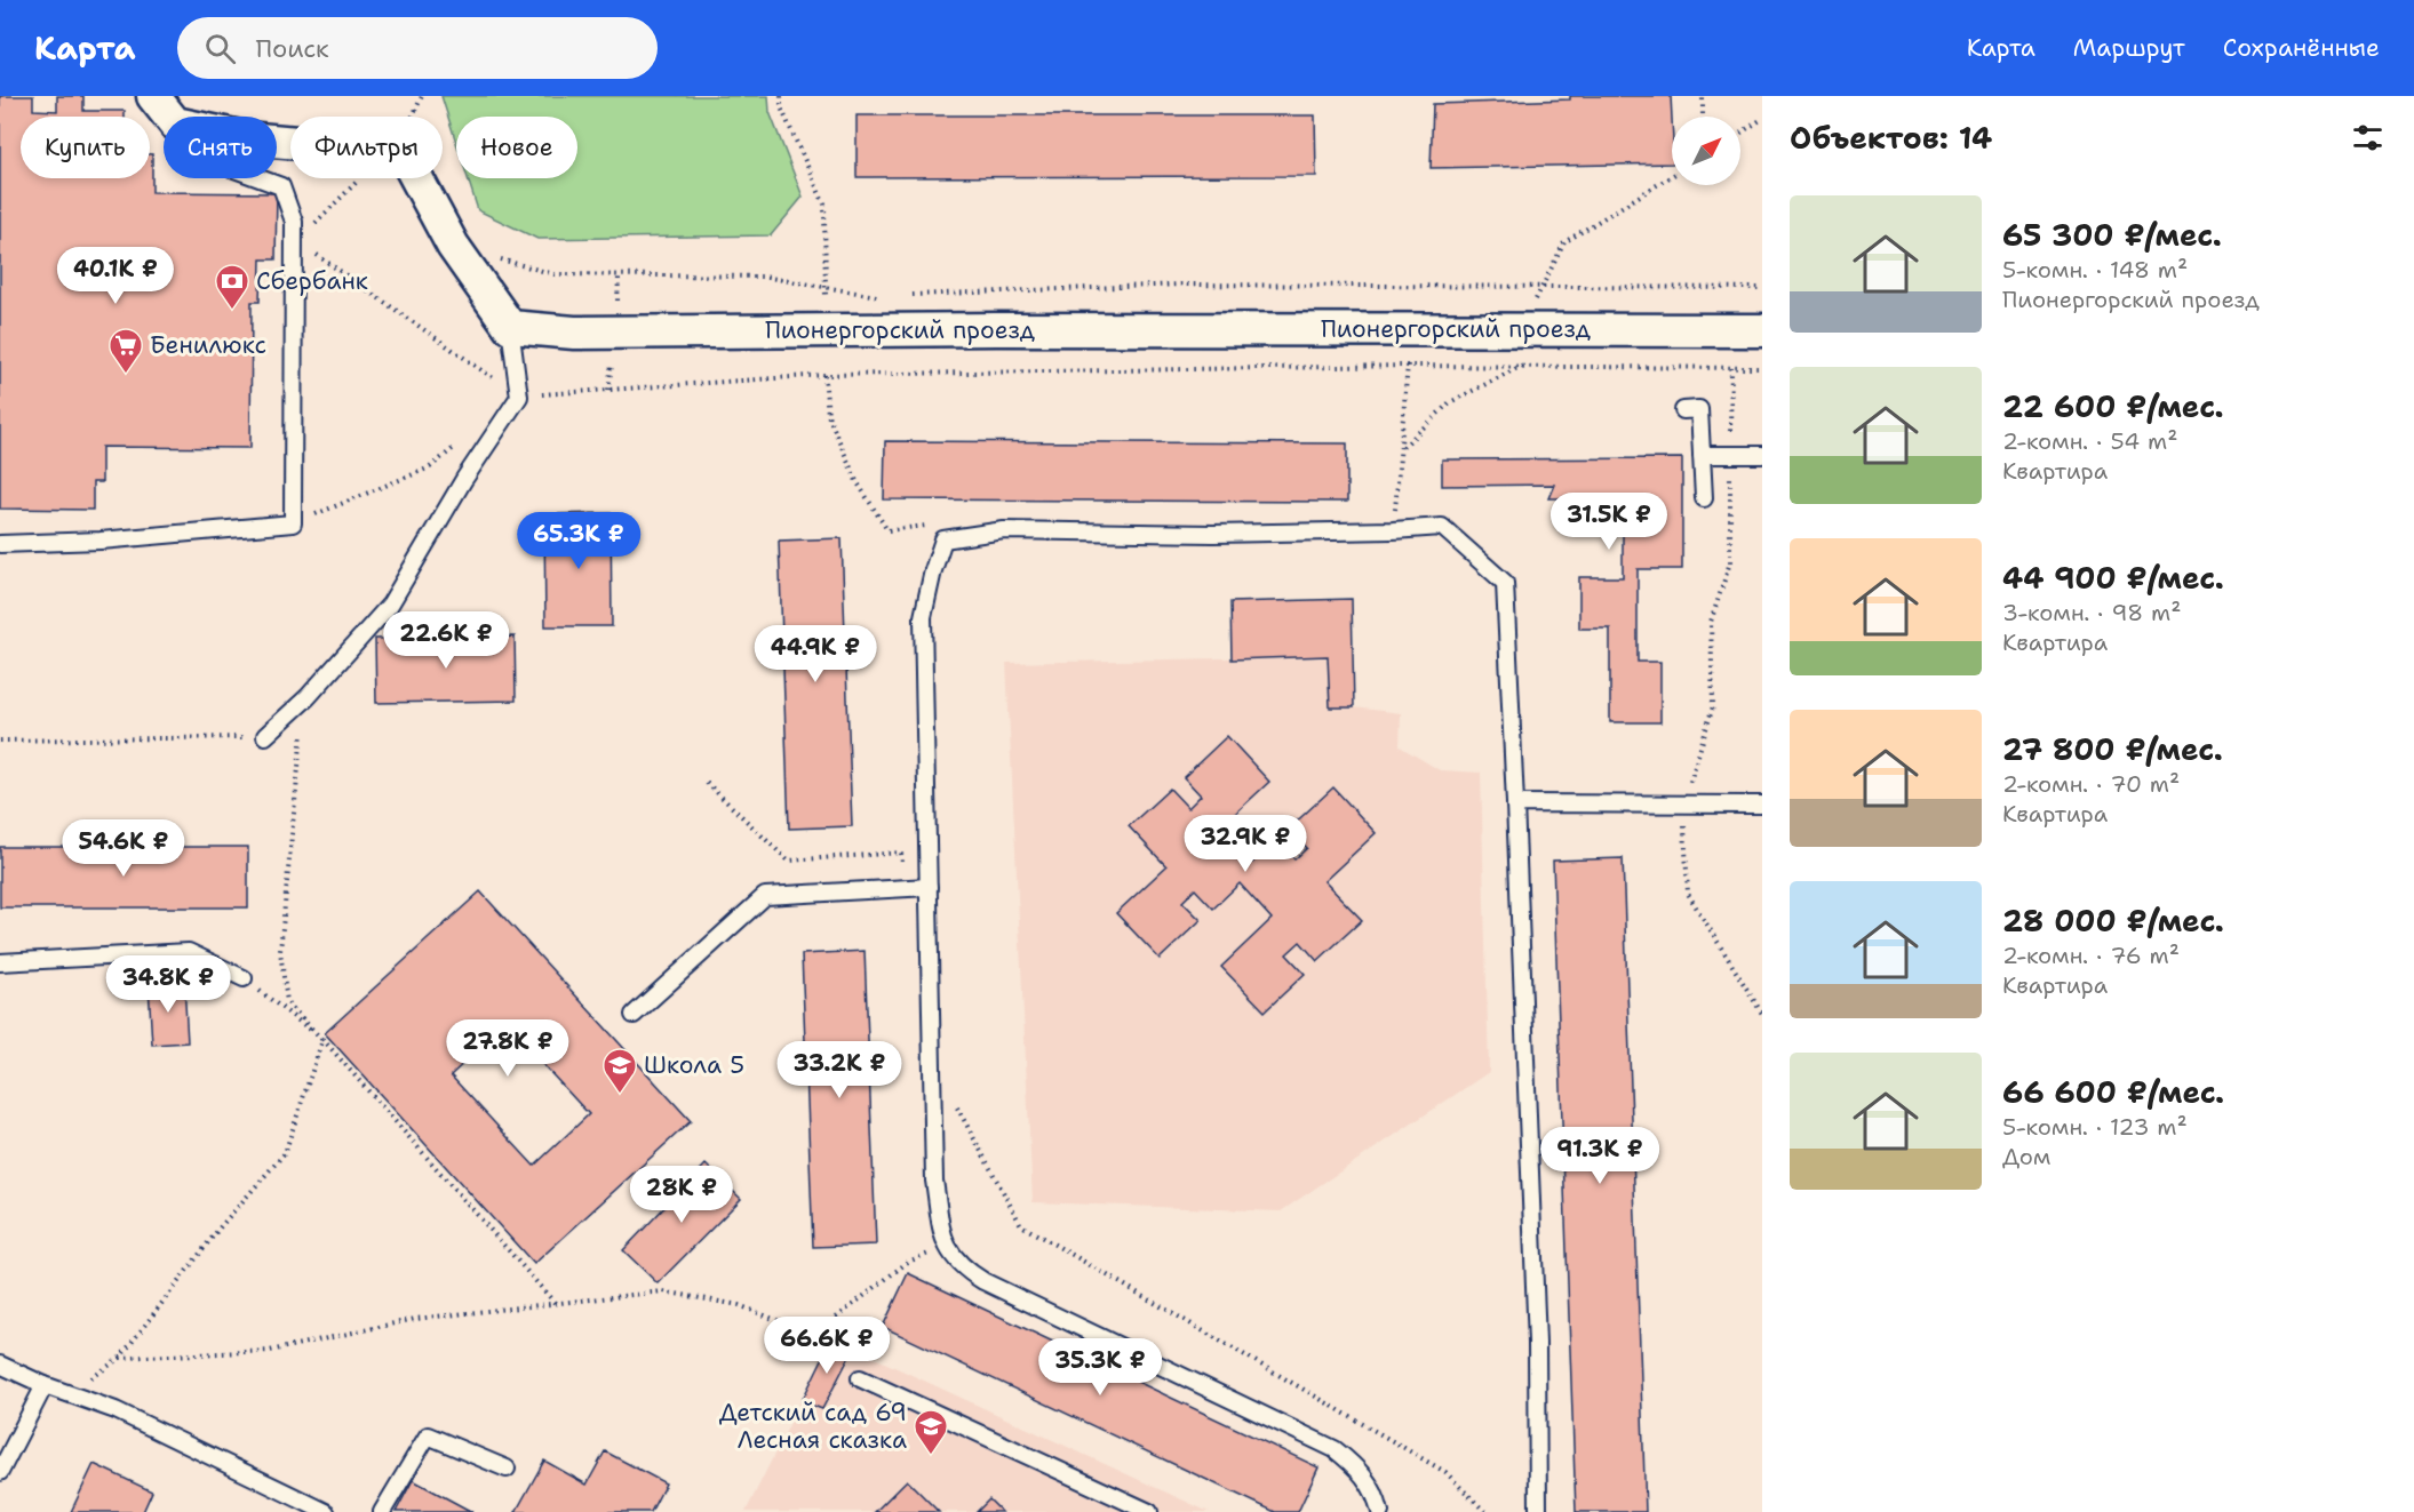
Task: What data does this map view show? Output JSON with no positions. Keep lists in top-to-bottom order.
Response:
{
  "streets": {
    "street": ["Пионергорский проезд"]
  },
  "places": {
    "bank": ["Сбербанк"],
    "supermarket": ["Бенилюкс"],
    "school or university": ["Школа 5", "Детский сад 69 Лесная сказка"]
  },
  "north": "top right",
  "page": {
    "header": "Карта",
    "search": "Поиск",
    "nav": ["Карта", "Маршрут", "Сохранённые"],
    "heading": "Объектов: 14",
    "chip": [
      "Купить",
      "Снять",
      "Фильтры",
      "Новое"
    ],
    "list": [
      {
        "name": "65 300 ₽/мес.",
        "note": "5-комн. · 148 m² · Пионергорский проезд"
      },
      {
        "name": "22 600 ₽/мес.",
        "note": "2-комн. · 54 m² · Квартира"
      },
      {
        "name": "44 900 ₽/мес.",
        "note": "3-комн. · 98 m² · Квартира"
      },
      {
        "name": "27 800 ₽/мес.",
        "note": "2-комн. · 70 m² · Квартира"
      },
      {
        "name": "28 000 ₽/мес.",
        "note": "2-комн. · 76 m² · Квартира"
      },
      {
        "name": "66 600 ₽/мес.",
        "note": "5-комн. · 123 m² · Дом"
      }
    ],
    "price": [
      "40.1K ₽",
      "31.5K ₽",
      "65.3K ₽",
      "22.6K ₽",
      "44.9K ₽",
      "32.9K ₽",
      "54.6K ₽",
      "34.8K ₽",
      "27.8K ₽",
      "33.2K ₽",
      "91.3K ₽",
      "28K ₽",
      "66.6K ₽",
      "35.3K ₽"
    ]
  }
}
